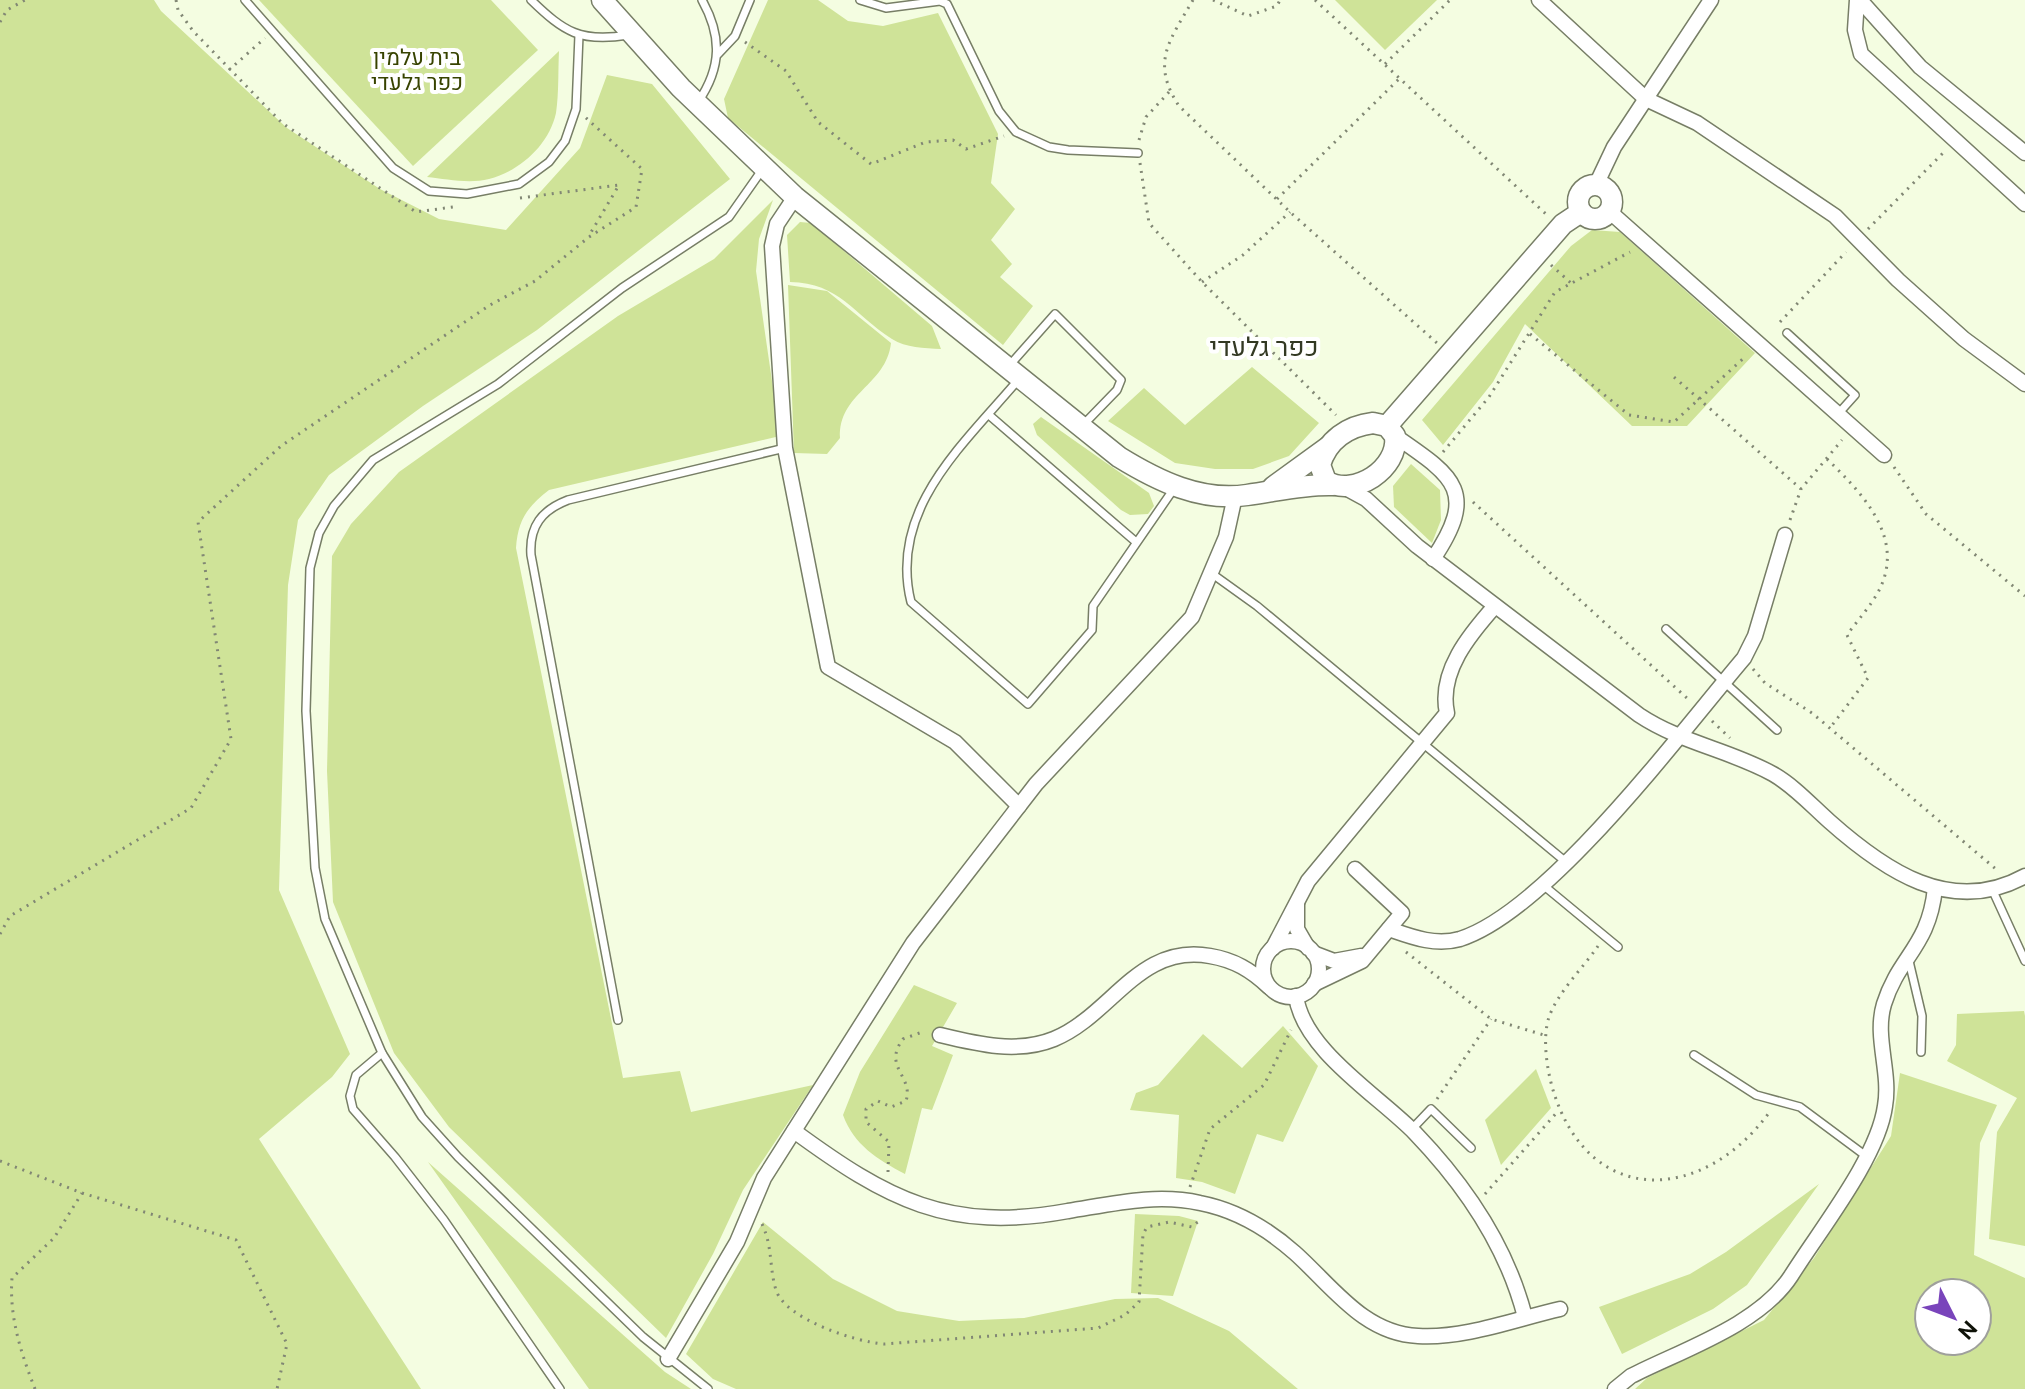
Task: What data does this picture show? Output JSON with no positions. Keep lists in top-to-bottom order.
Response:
{
  "districts": ["כפר גלעדי"],
  "parks": ["בית עלמין כפר גלעדי"],
  "north": "bottom right"
}
